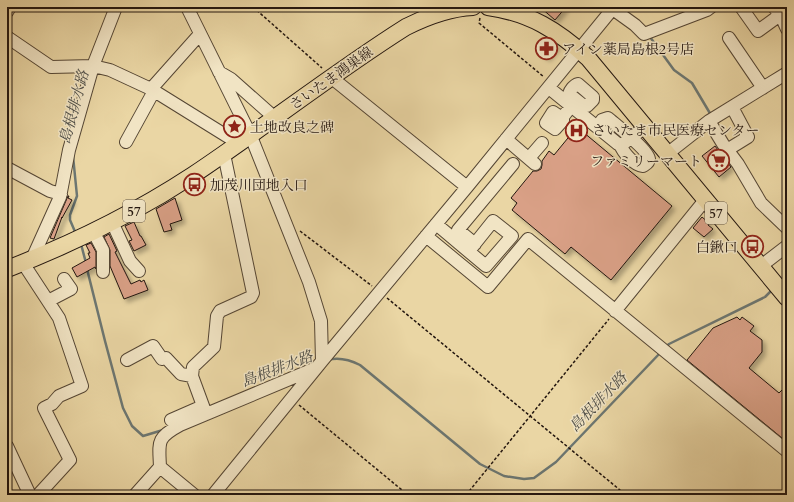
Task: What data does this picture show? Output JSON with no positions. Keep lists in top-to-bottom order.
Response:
{
  "streets": {
    "main road": ["さいたま鴻巣線", "57"]
  },
  "water": ["島根排水路"],
  "places": {
    "pharmacy": ["アイン薬局島根2号店"],
    "place": ["土地改良之碑"],
    "hospital": ["さいたま市民医療センター"],
    "supermarket": ["ファミリーマート"],
    "bus stop": ["加茂川団地入口", "白鍬口"]
  }
}
